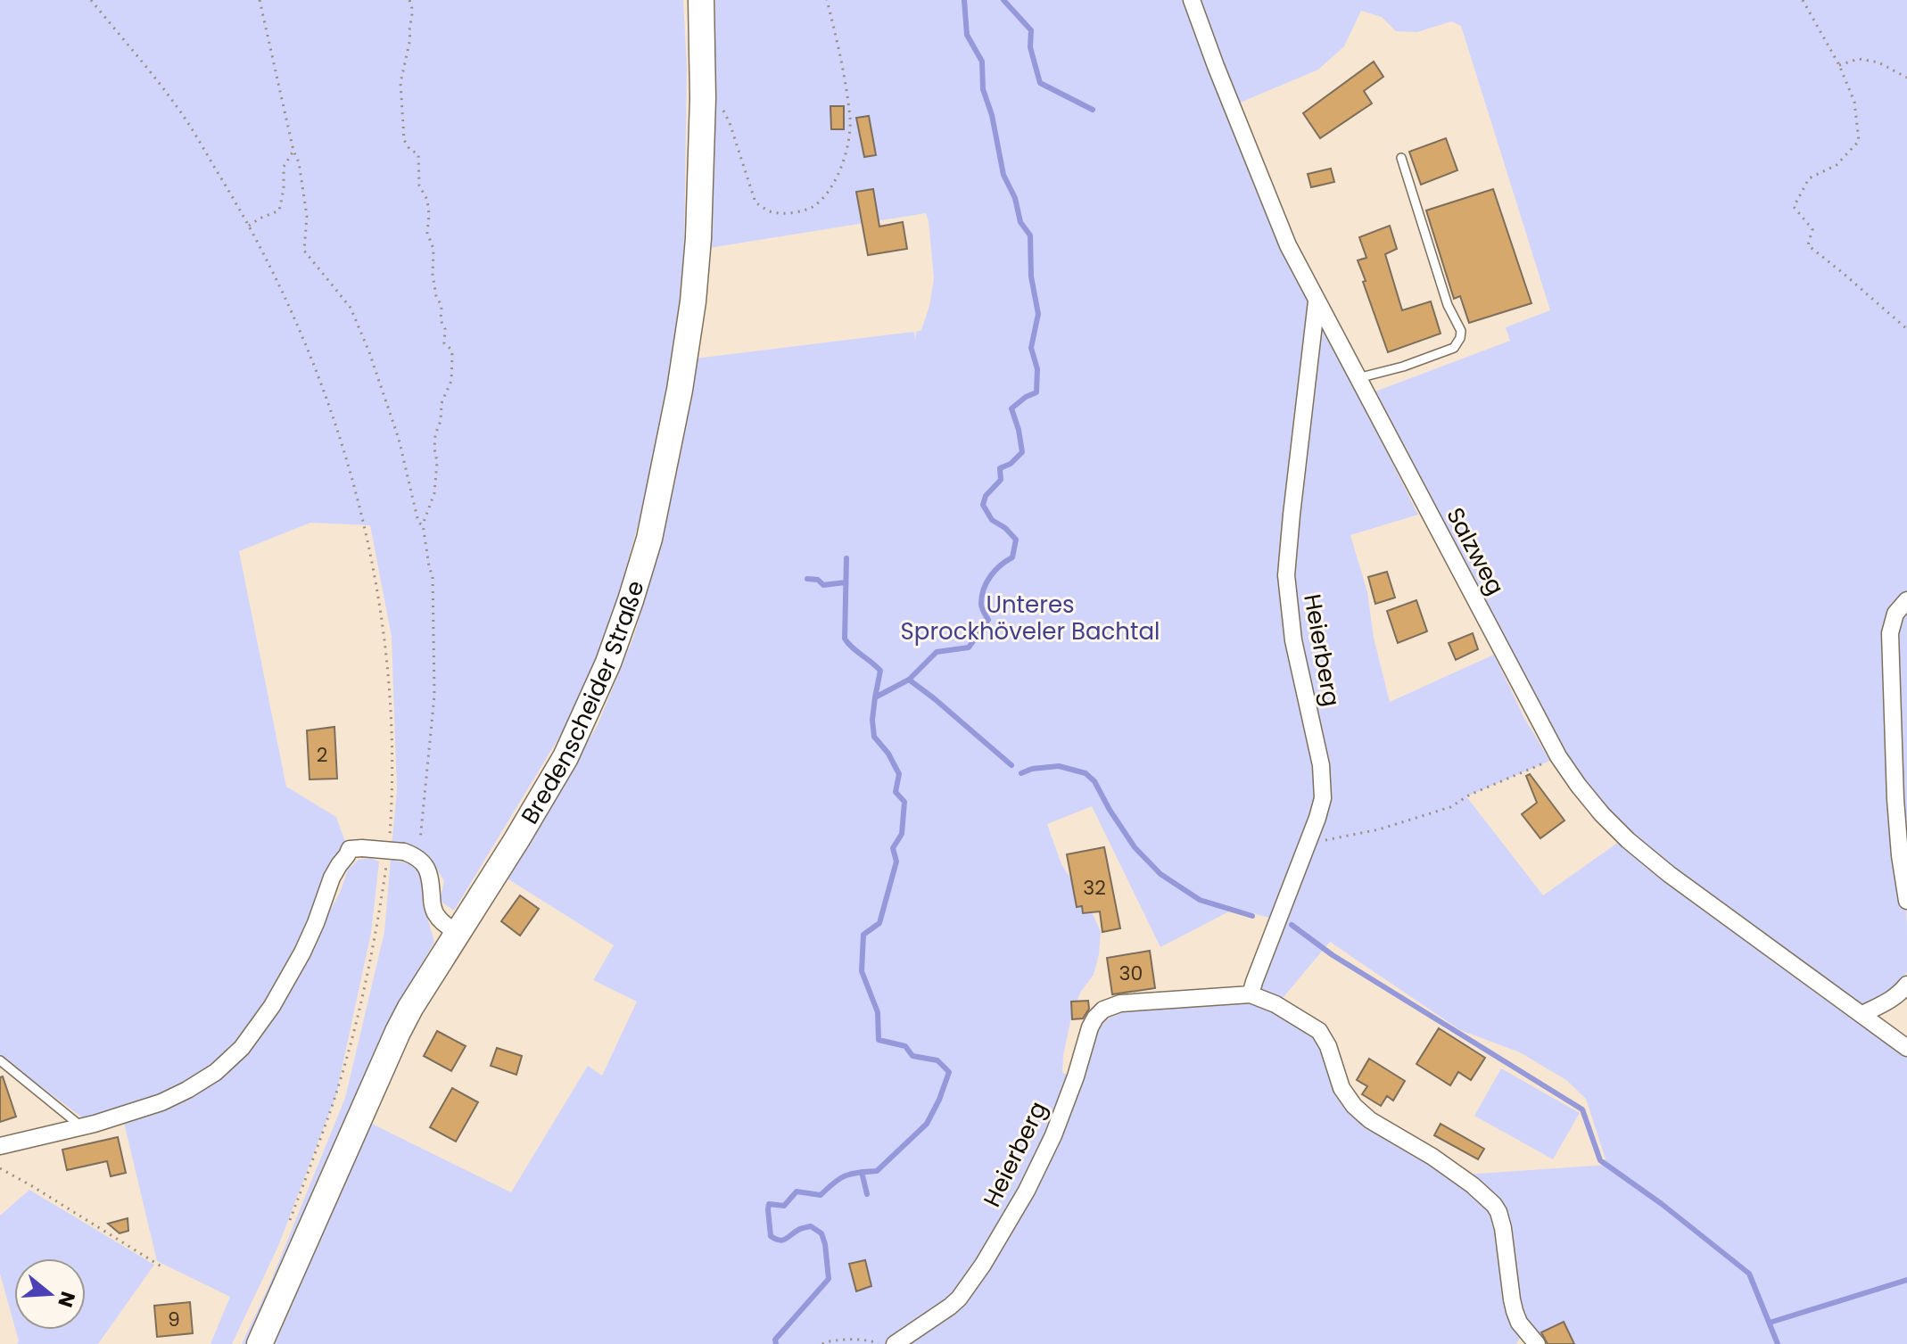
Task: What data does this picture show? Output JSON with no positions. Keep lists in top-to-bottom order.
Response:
{
  "streets": {
    "main road": ["Bredenscheider Straße"],
    "street": ["Salzweg", "Heierberg"]
  },
  "crossings": [
    ["Salzweg", "Heierberg"]
  ],
  "parks": ["Unteres Sprockhöveler Bachtal"],
  "house_numbers": [
    "2",
    "32",
    "30",
    "9"
  ],
  "north": "right"
}
